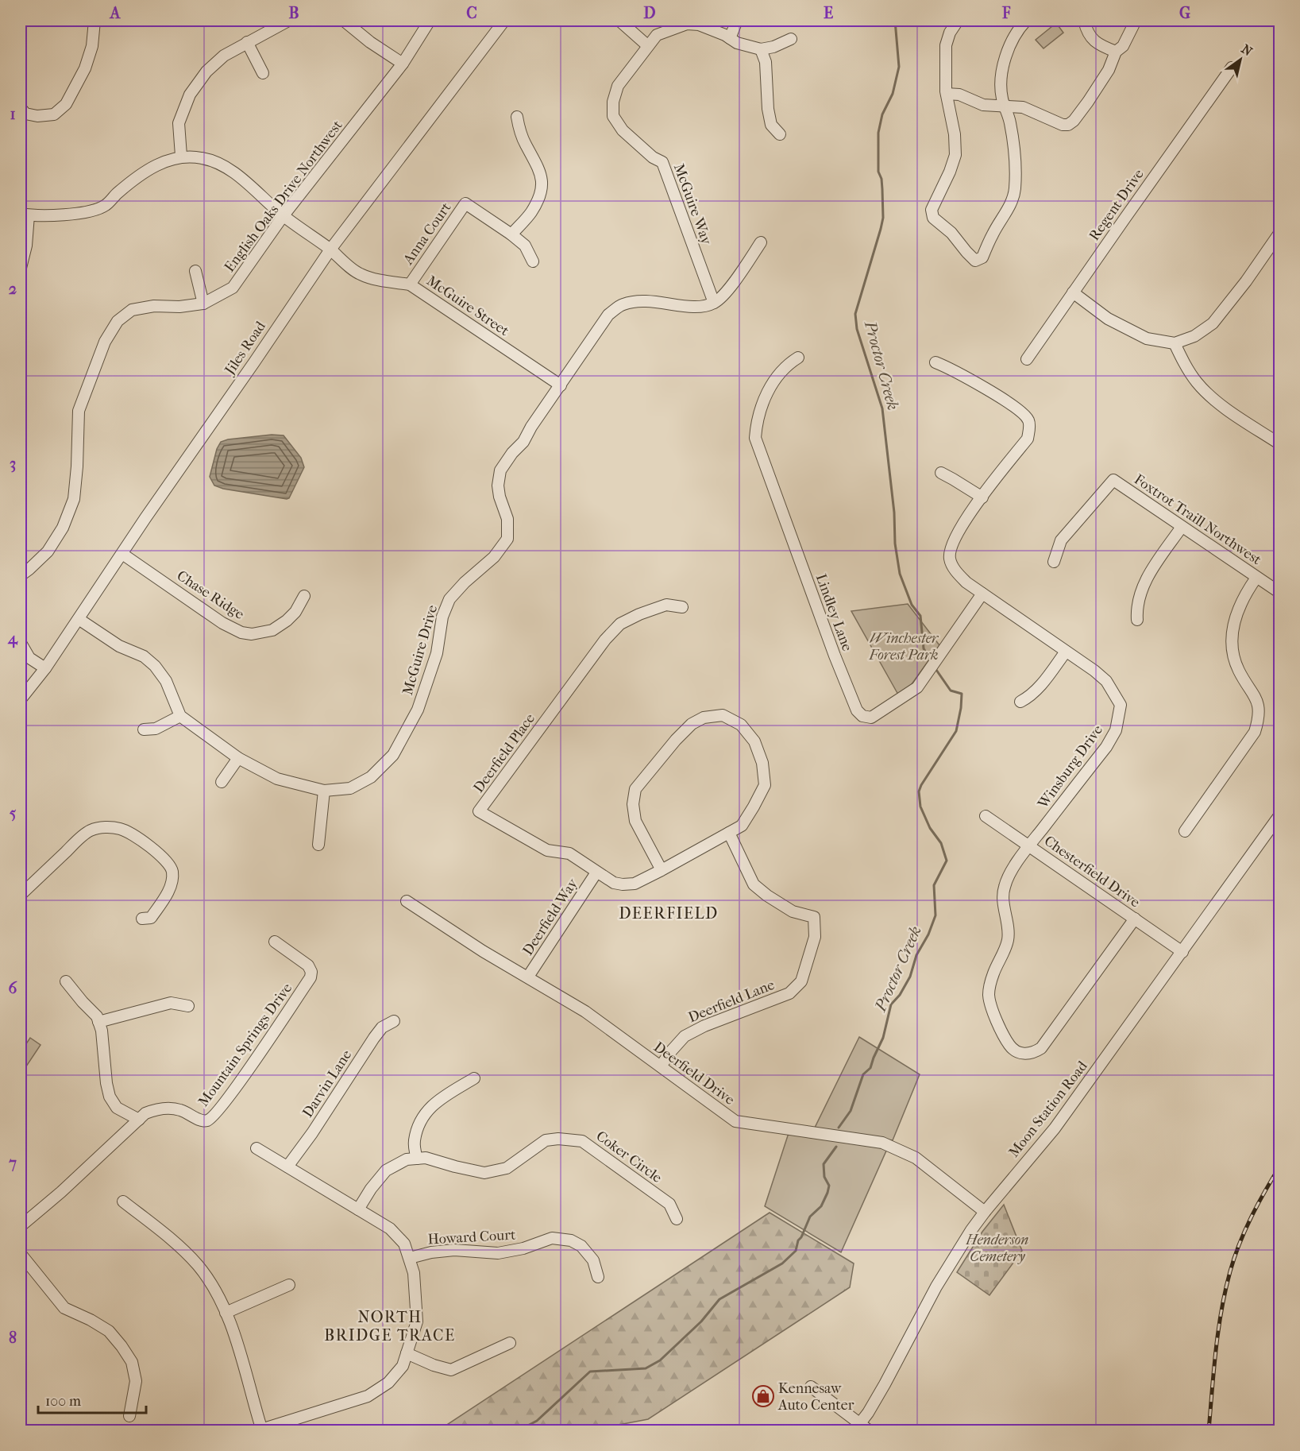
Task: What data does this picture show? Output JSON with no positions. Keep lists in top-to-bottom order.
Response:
{
  "streets": {
    "street": [
      "English Oaks Drive Northwest",
      "McGuire Way",
      "Regent Drive",
      "Anna Court",
      "McGuire Street",
      "Jiles Road",
      "Foxtrot Traill Northwest",
      "Chase Ridge",
      "Lindley Lane",
      "McGuire Drive",
      "Deerfield Place",
      "Winsburg Drive",
      "Chesterfield Drive",
      "Deerfield Way",
      "Deerfield Lane",
      "Mountain Springs Drive",
      "Deerfield Drive",
      "Darvin Lane",
      "Moon Station Road",
      "Coker Circle",
      "Howard Court"
    ]
  },
  "crossings": [
    ["English Oaks Drive Northwest", "McGuire Street"],
    ["McGuire Way", "McGuire Drive"],
    ["Anna Court", "McGuire Street"],
    ["McGuire Street", "Jiles Road"],
    ["McGuire Street", "McGuire Drive"],
    ["Jiles Road", "Chase Ridge"],
    ["Lindley Lane", "Winsburg Drive"],
    ["Deerfield Place", "Deerfield Way"],
    ["Deerfield Place", "Deerfield Lane"],
    ["Winsburg Drive", "Chesterfield Drive"],
    ["Chesterfield Drive", "Moon Station Road"],
    ["Deerfield Way", "Deerfield Drive"],
    ["Deerfield Lane", "Deerfield Drive"],
    ["Deerfield Drive", "Moon Station Road"]
  ],
  "districts": ["DEERFIELD", "NORTH BRIDGE TRACE"],
  "water": ["Proctor Creek"],
  "parks": ["Winchester Forest Park", "Henderson Cemetery"],
  "places": {
    "shop": ["Kennesaw Auto Center"]
  },
  "scale_bar": "100 m",
  "north": "top right",
  "grid": {
    "columns": [
      "A",
      "B",
      "C",
      "D",
      "E",
      "F",
      "G"
    ],
    "rows": [
      "1",
      "2",
      "3",
      "4",
      "5",
      "6",
      "7",
      "8"
    ]
  }
}
